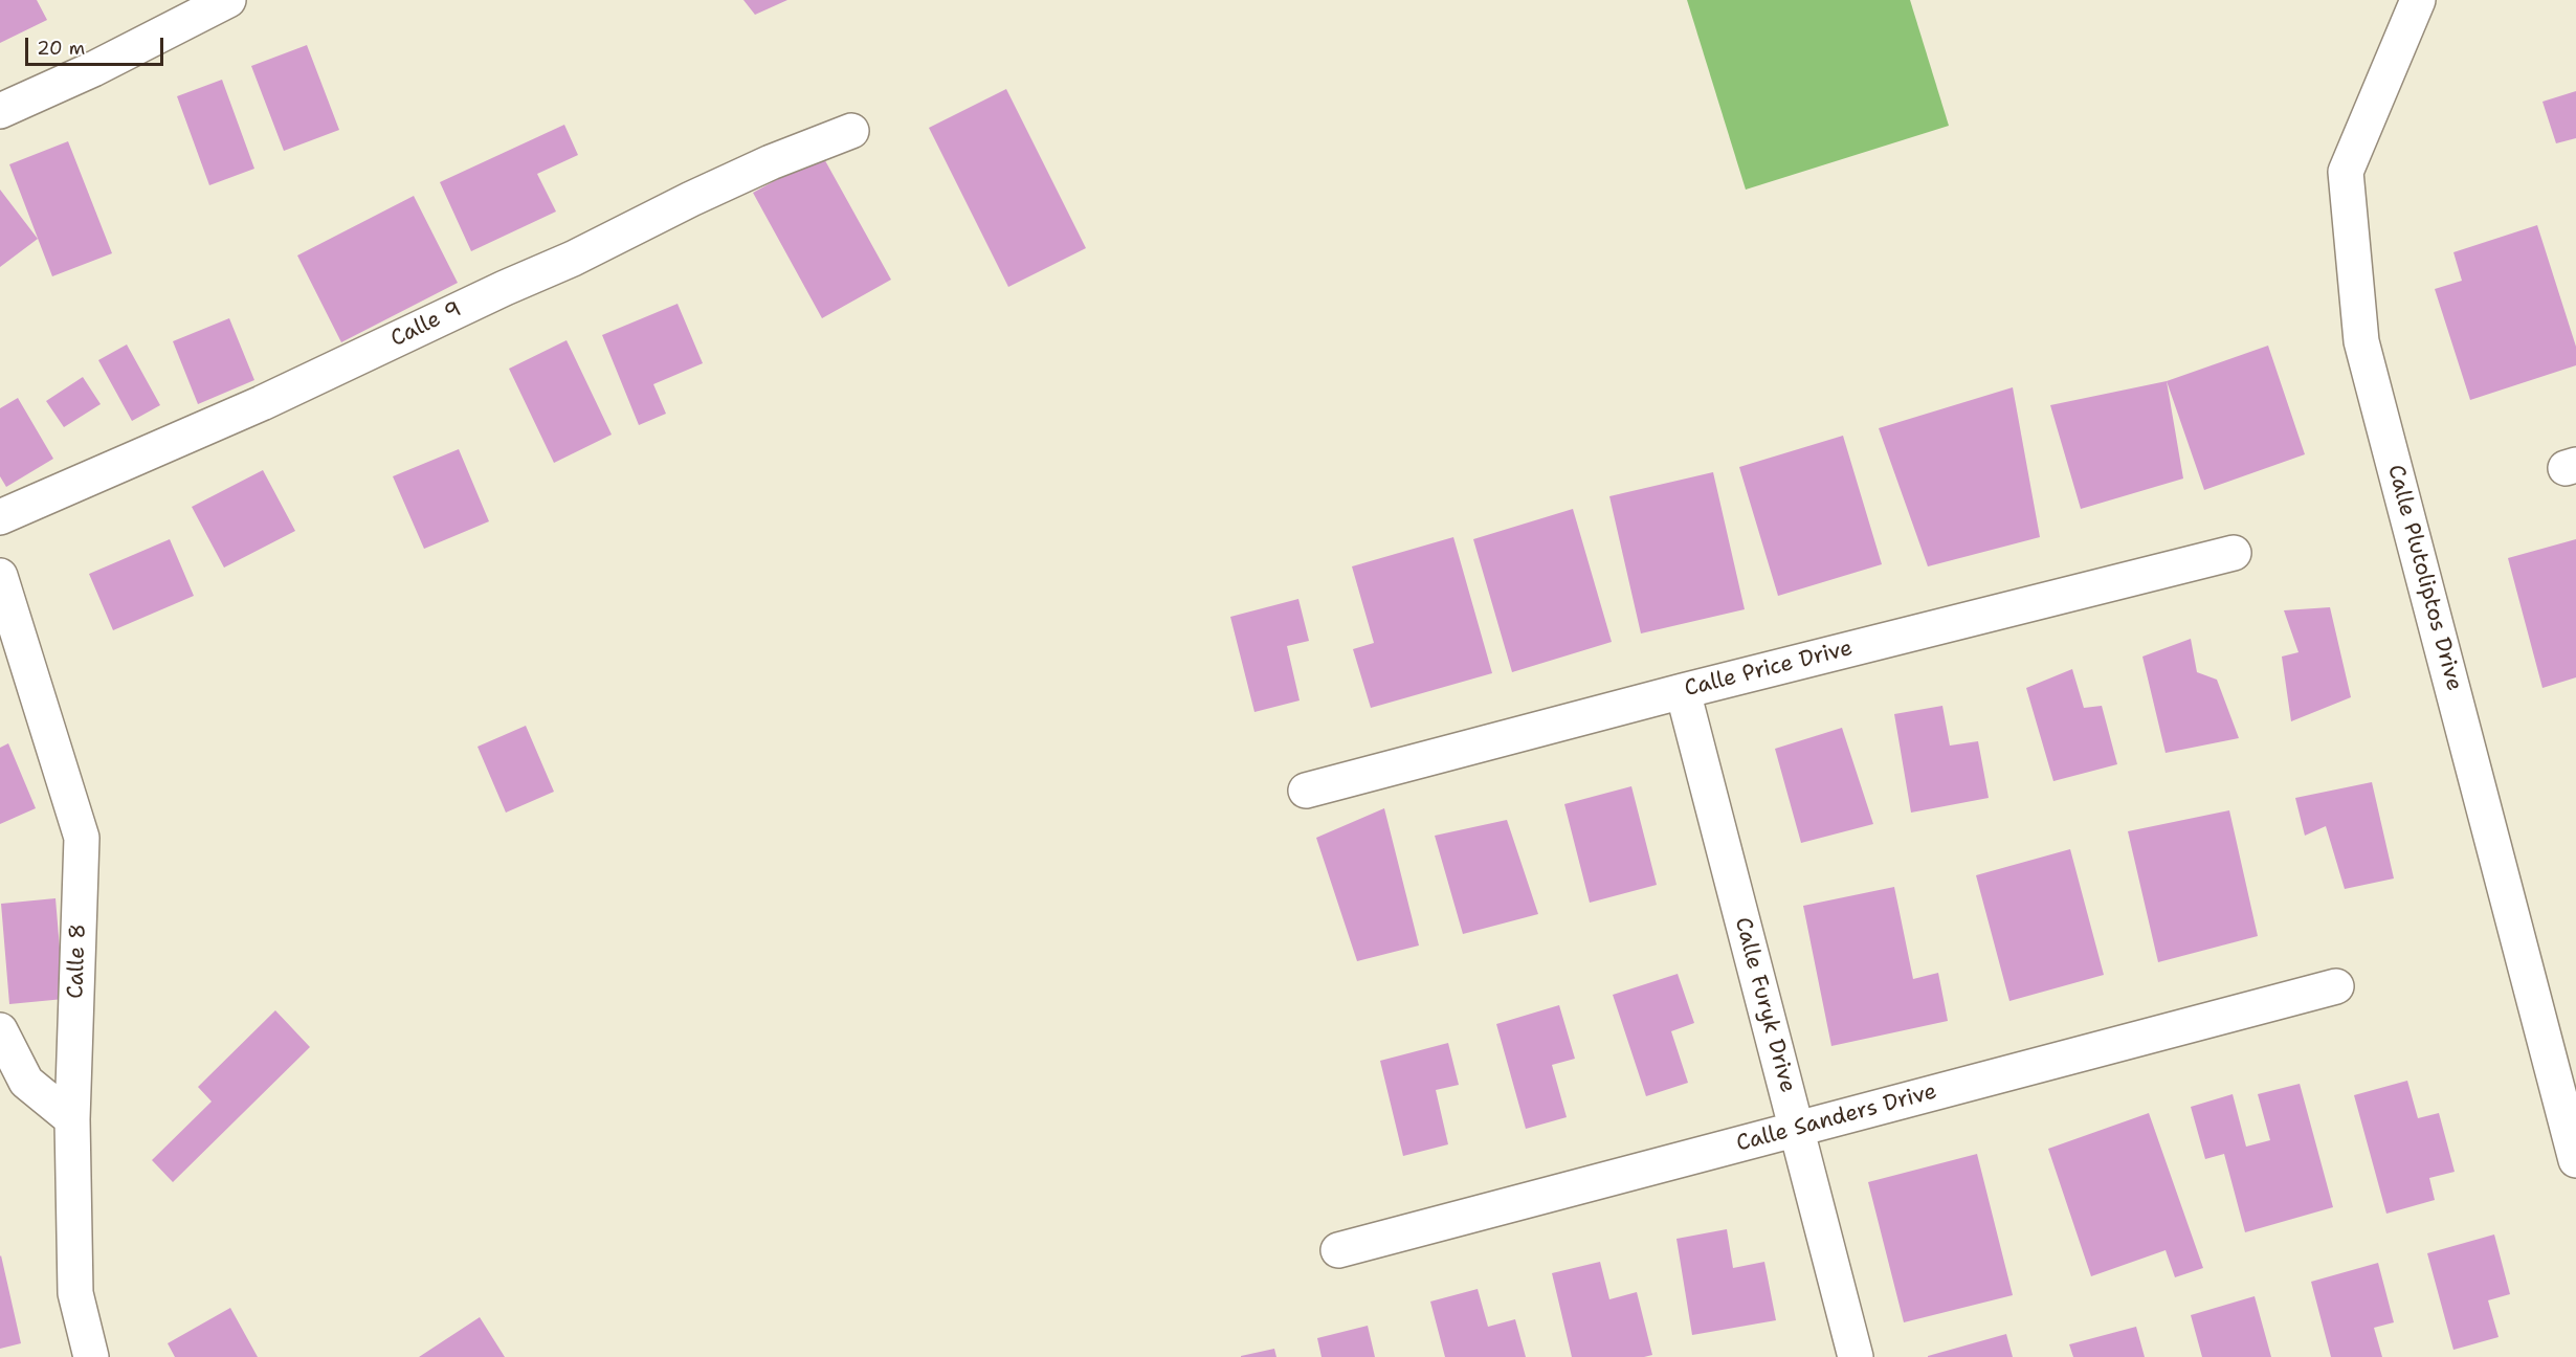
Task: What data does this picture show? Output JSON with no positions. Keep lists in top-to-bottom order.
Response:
{
  "streets": {
    "street": [
      "Calle 9",
      "Calle Plutoliptos Drive",
      "Calle Price Drive",
      "Calle 8",
      "Calle Furyk Drive",
      "Calle Sanders Drive"
    ]
  },
  "crossings": [
    ["Calle Price Drive", "Calle Furyk Drive"],
    ["Calle Furyk Drive", "Calle Sanders Drive"]
  ],
  "scale_bar": "20 m"
}
